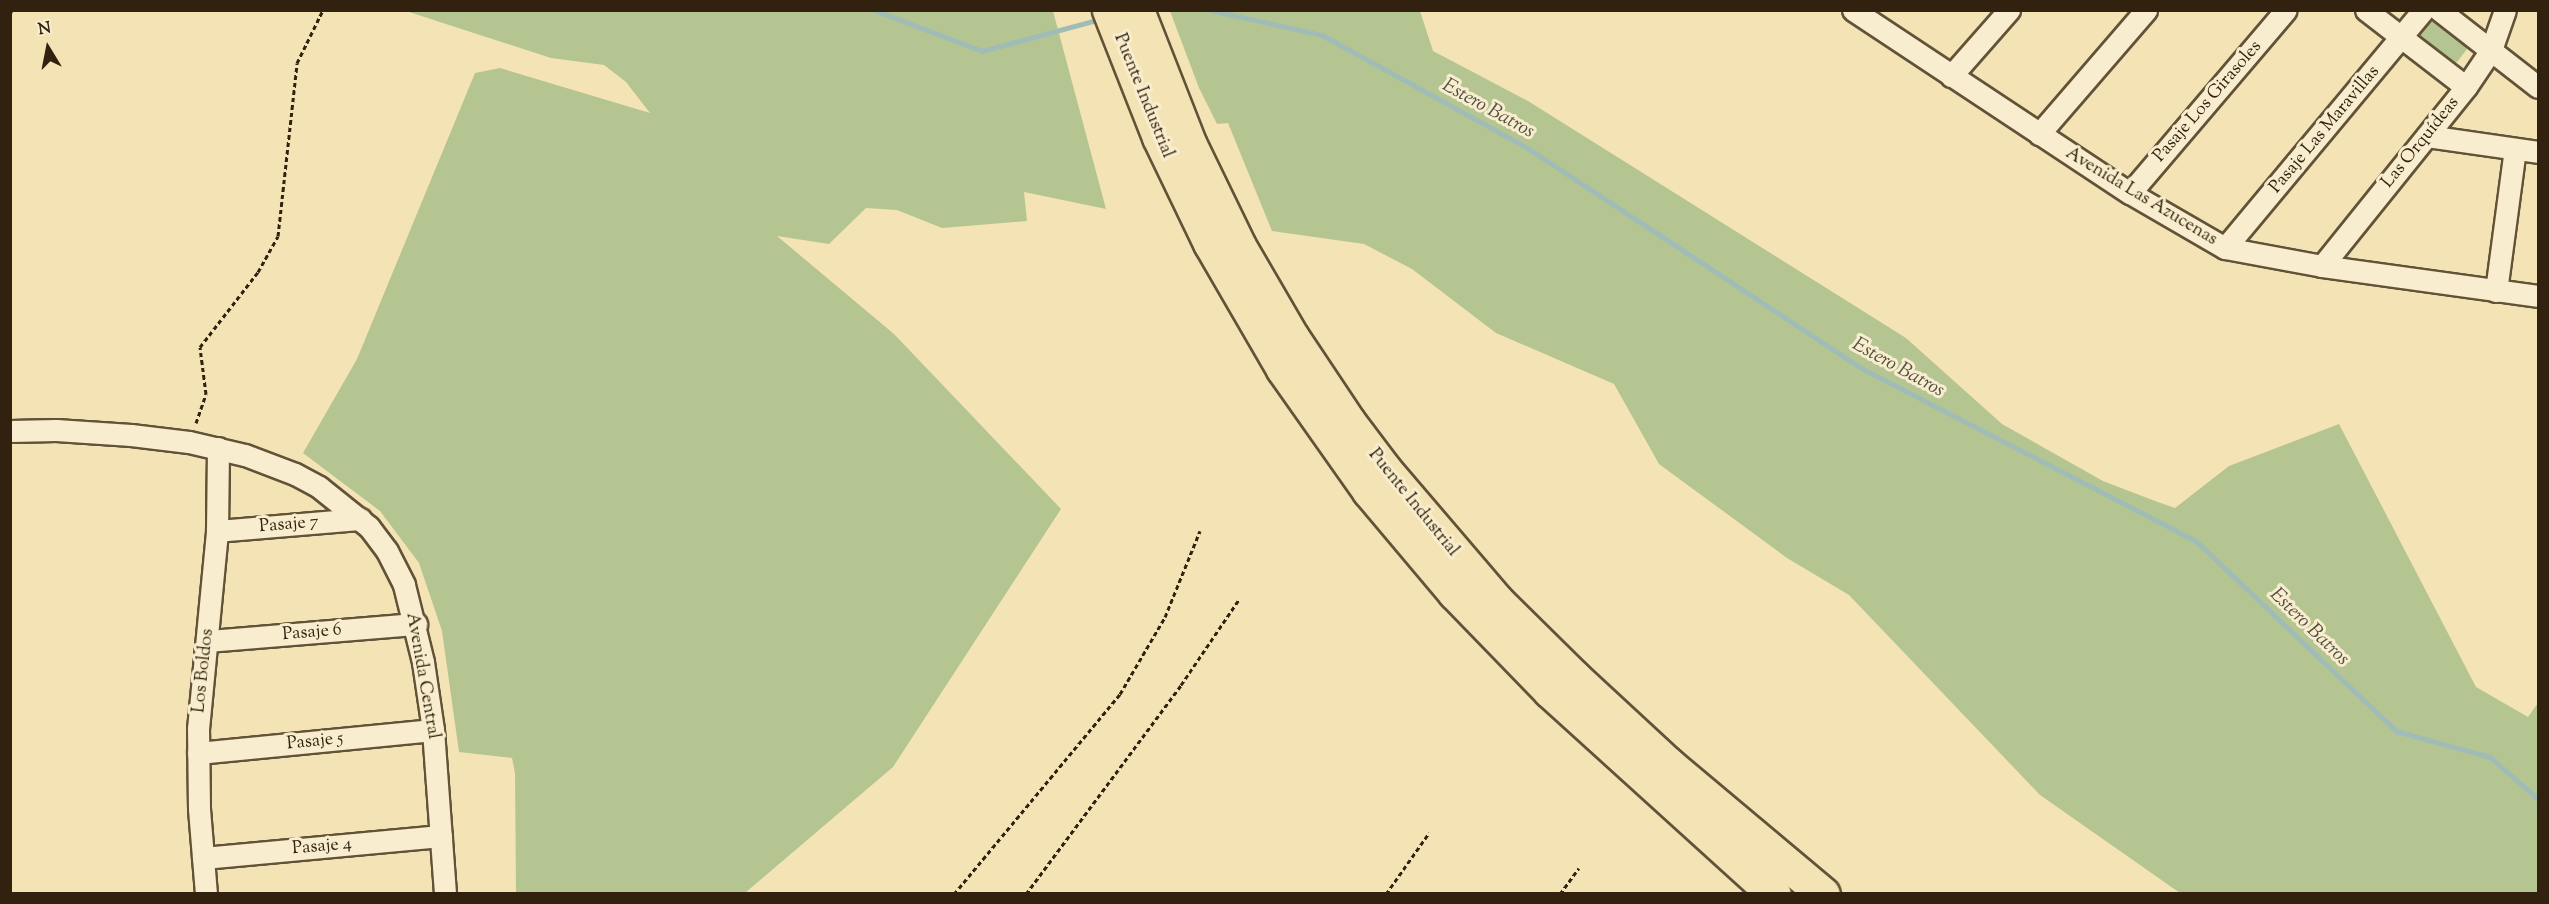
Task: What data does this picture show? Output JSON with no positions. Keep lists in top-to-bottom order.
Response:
{
  "streets": {
    "highway": ["Puente Industrial"],
    "street": [
      "Pasaje Los Girasoles",
      "Pasaje Las Maravillas",
      "Las Orquídeas",
      "Avenida Las Azucenas",
      "Pasaje 7",
      "Pasaje 6",
      "Los Boldos",
      "Avenida Central",
      "Pasaje 5",
      "Pasaje 4"
    ]
  },
  "crossings": [
    ["Pasaje Los Girasoles", "Avenida Las Azucenas"],
    ["Pasaje Las Maravillas", "Avenida Las Azucenas"],
    ["Las Orquídeas", "Avenida Las Azucenas"],
    ["Pasaje 7", "Los Boldos"],
    ["Pasaje 7", "Avenida Central"],
    ["Pasaje 6", "Los Boldos"],
    ["Pasaje 6", "Avenida Central"],
    ["Los Boldos", "Avenida Central"],
    ["Los Boldos", "Pasaje 5"],
    ["Los Boldos", "Pasaje 4"],
    ["Avenida Central", "Pasaje 5"],
    ["Avenida Central", "Pasaje 4"]
  ],
  "water": ["Estero Batros"],
  "north": "top"
}
